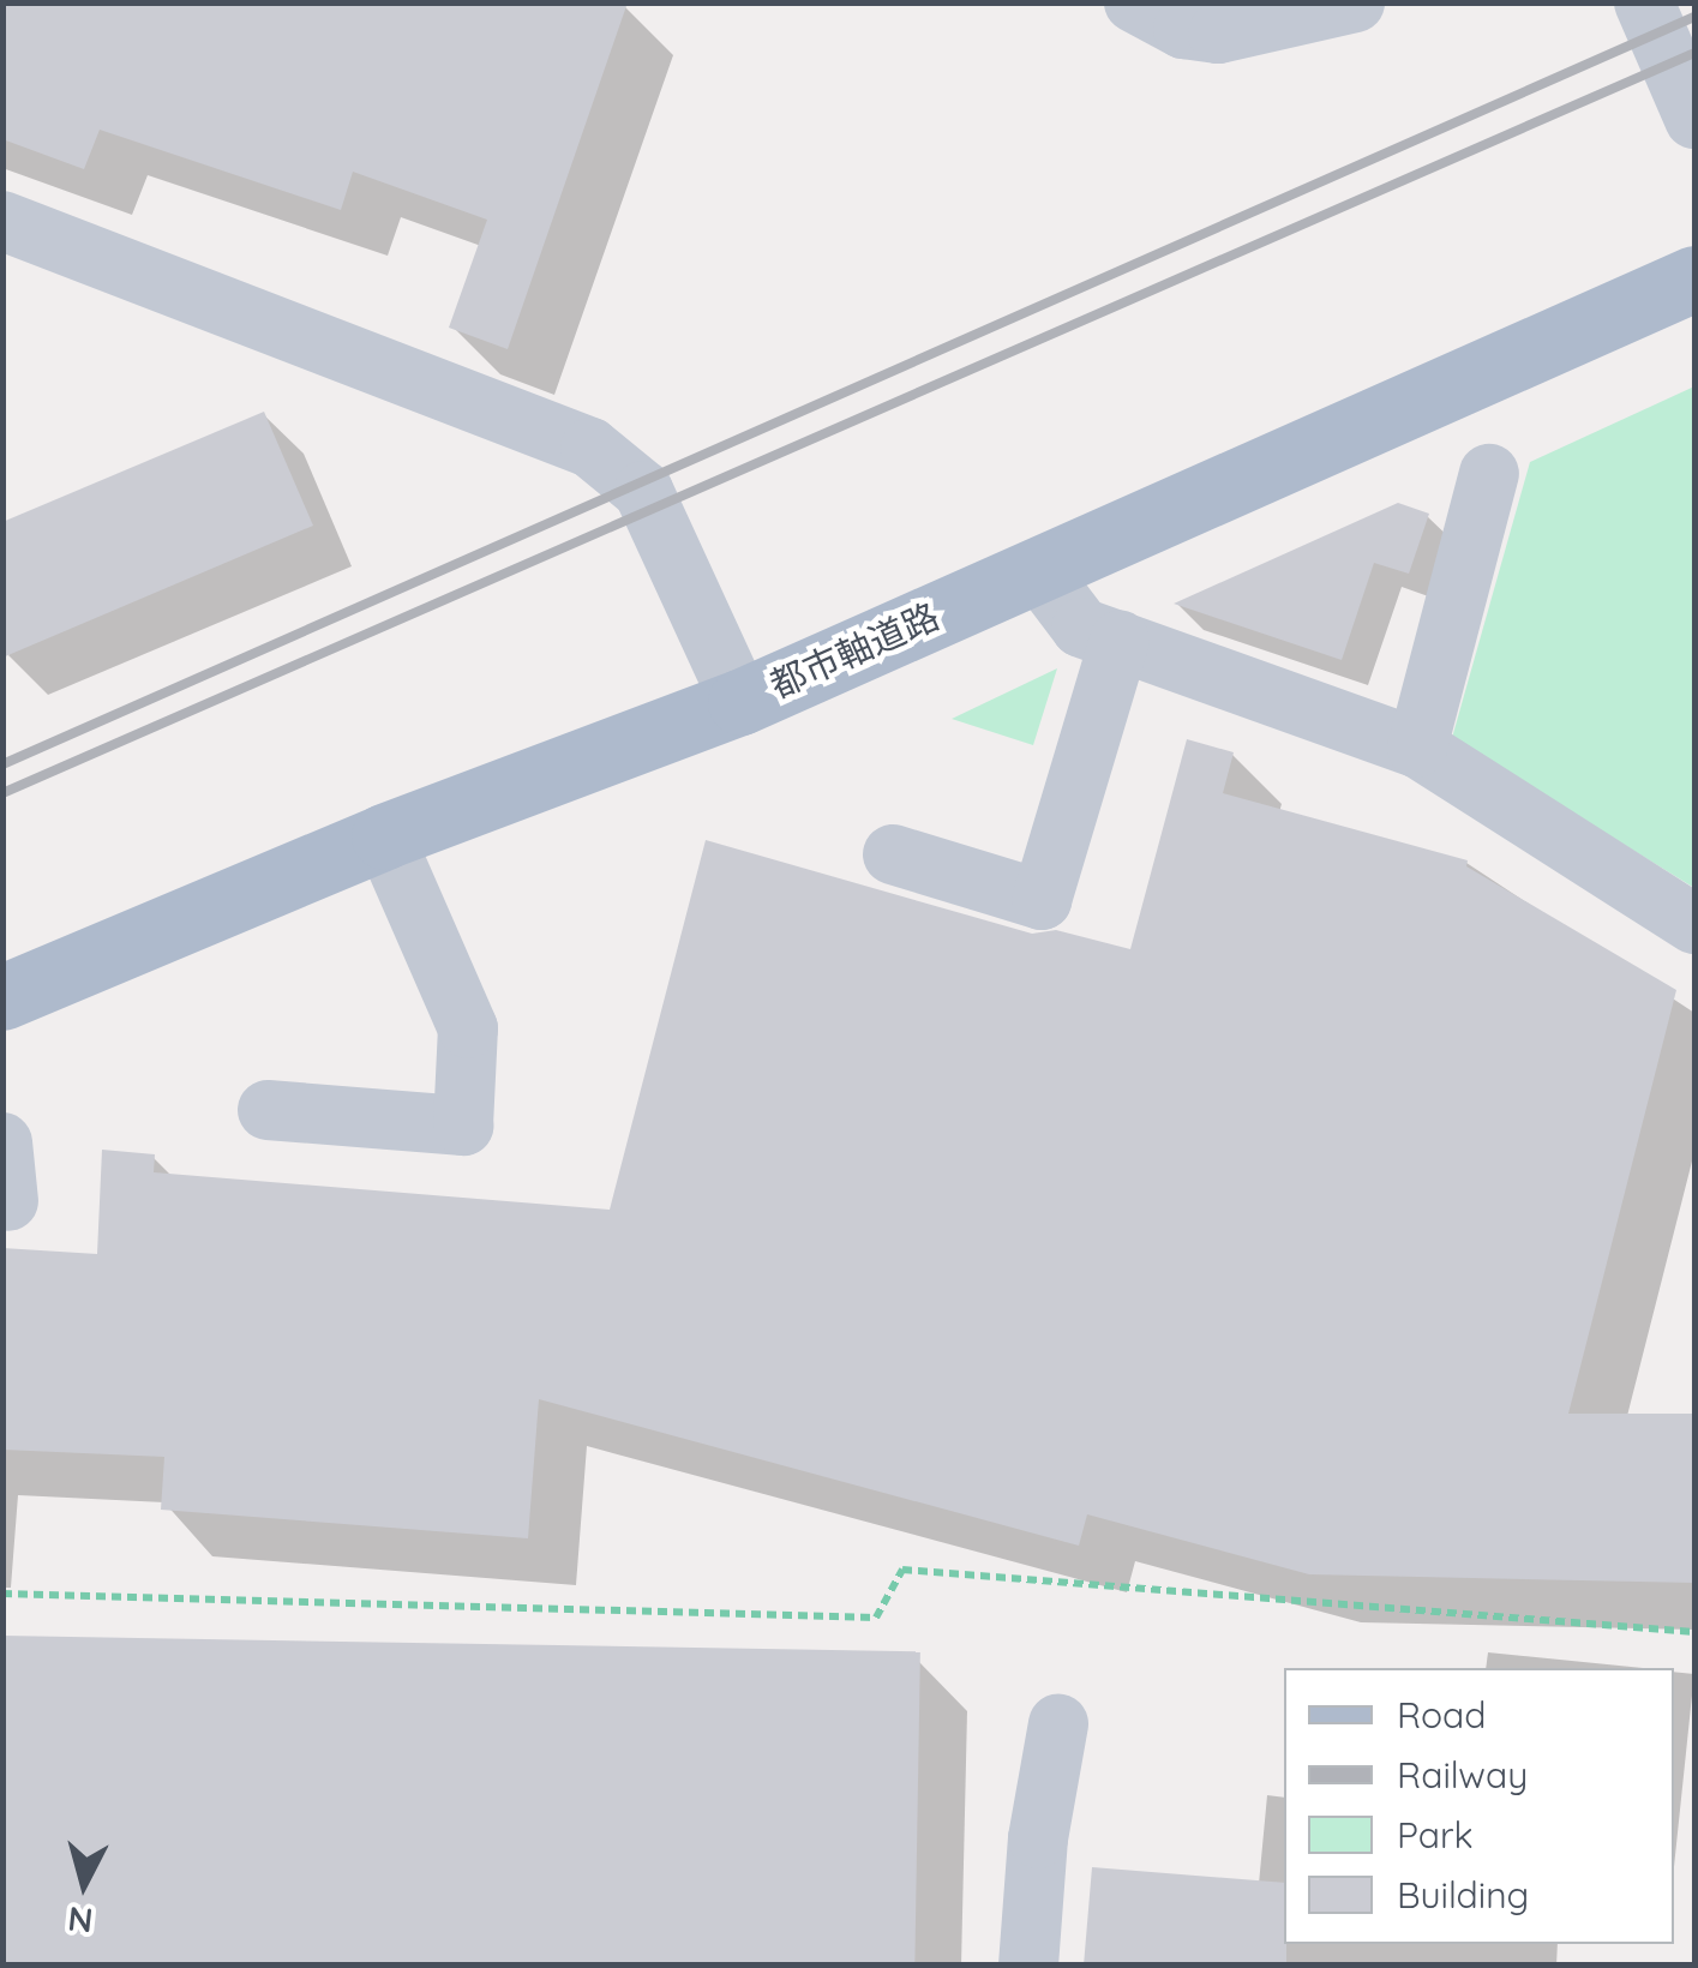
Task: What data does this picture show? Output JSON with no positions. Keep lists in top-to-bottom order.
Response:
{
  "streets": {
    "main road": ["都市軸道路"]
  },
  "legend": [
    "Road",
    "Railway",
    "Park",
    "Building"
  ],
  "north": "bottom"
}
